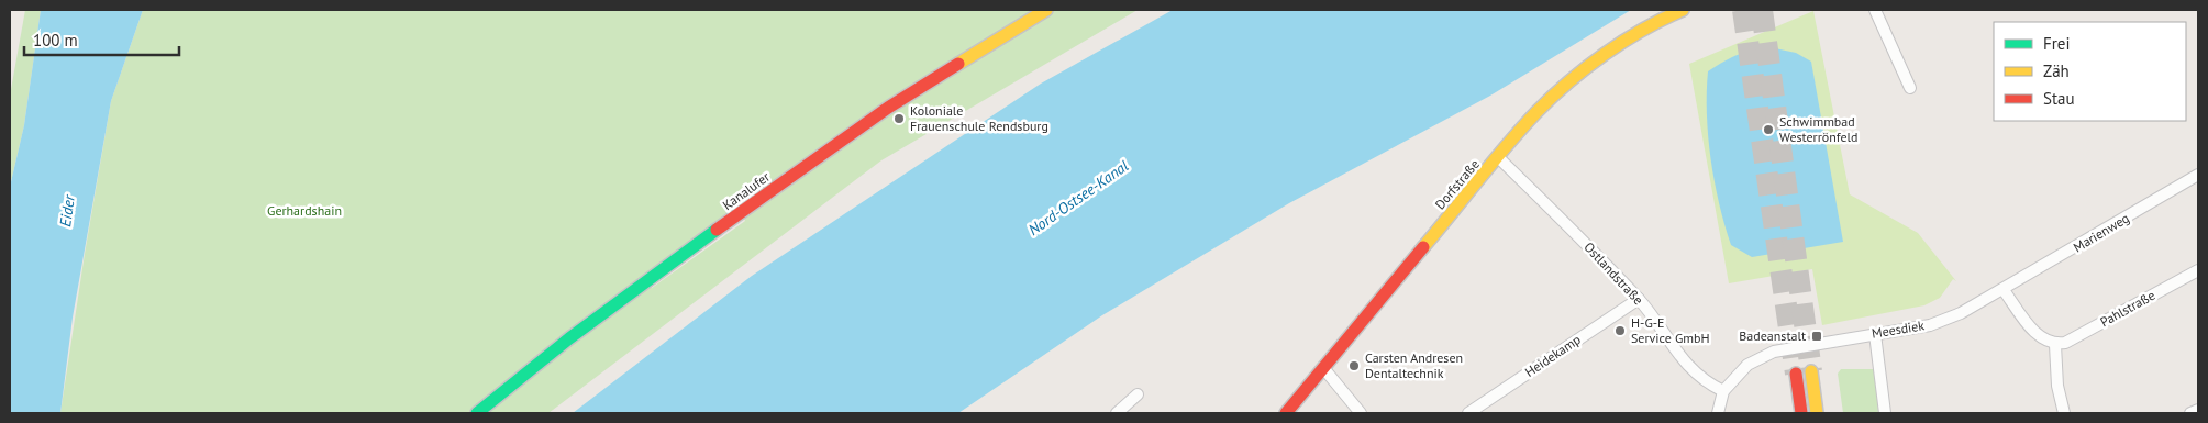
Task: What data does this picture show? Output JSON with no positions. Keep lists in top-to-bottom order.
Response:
{
  "streets": {
    "main road": ["Dorfstraße", "Kanalufer"],
    "street": [
      "Marienweg",
      "Ostlandstraße",
      "Pahlstraße",
      "Meesdiek",
      "Heidekamp"
    ]
  },
  "crossings": [
    ["Dorfstraße", "Ostlandstraße"],
    ["Marienweg", "Meesdiek"],
    ["Ostlandstraße", "Meesdiek"],
    ["Ostlandstraße", "Heidekamp"]
  ],
  "water": ["Nord-Ostsee-Kanal", "Eider"],
  "parks": ["Gerhardshain"],
  "places": {
    "other": [
      "Koloniale Frauenschule Rendsburg",
      "Schwimmbad Westerrönfeld",
      "H-G-E Service GmbH",
      "Carsten Andresen Dentaltechnik"
    ],
    "transit": ["Badeanstalt"]
  },
  "legend": ["Frei", "Zäh", "Stau"],
  "scale_bar": "100 m"
}
